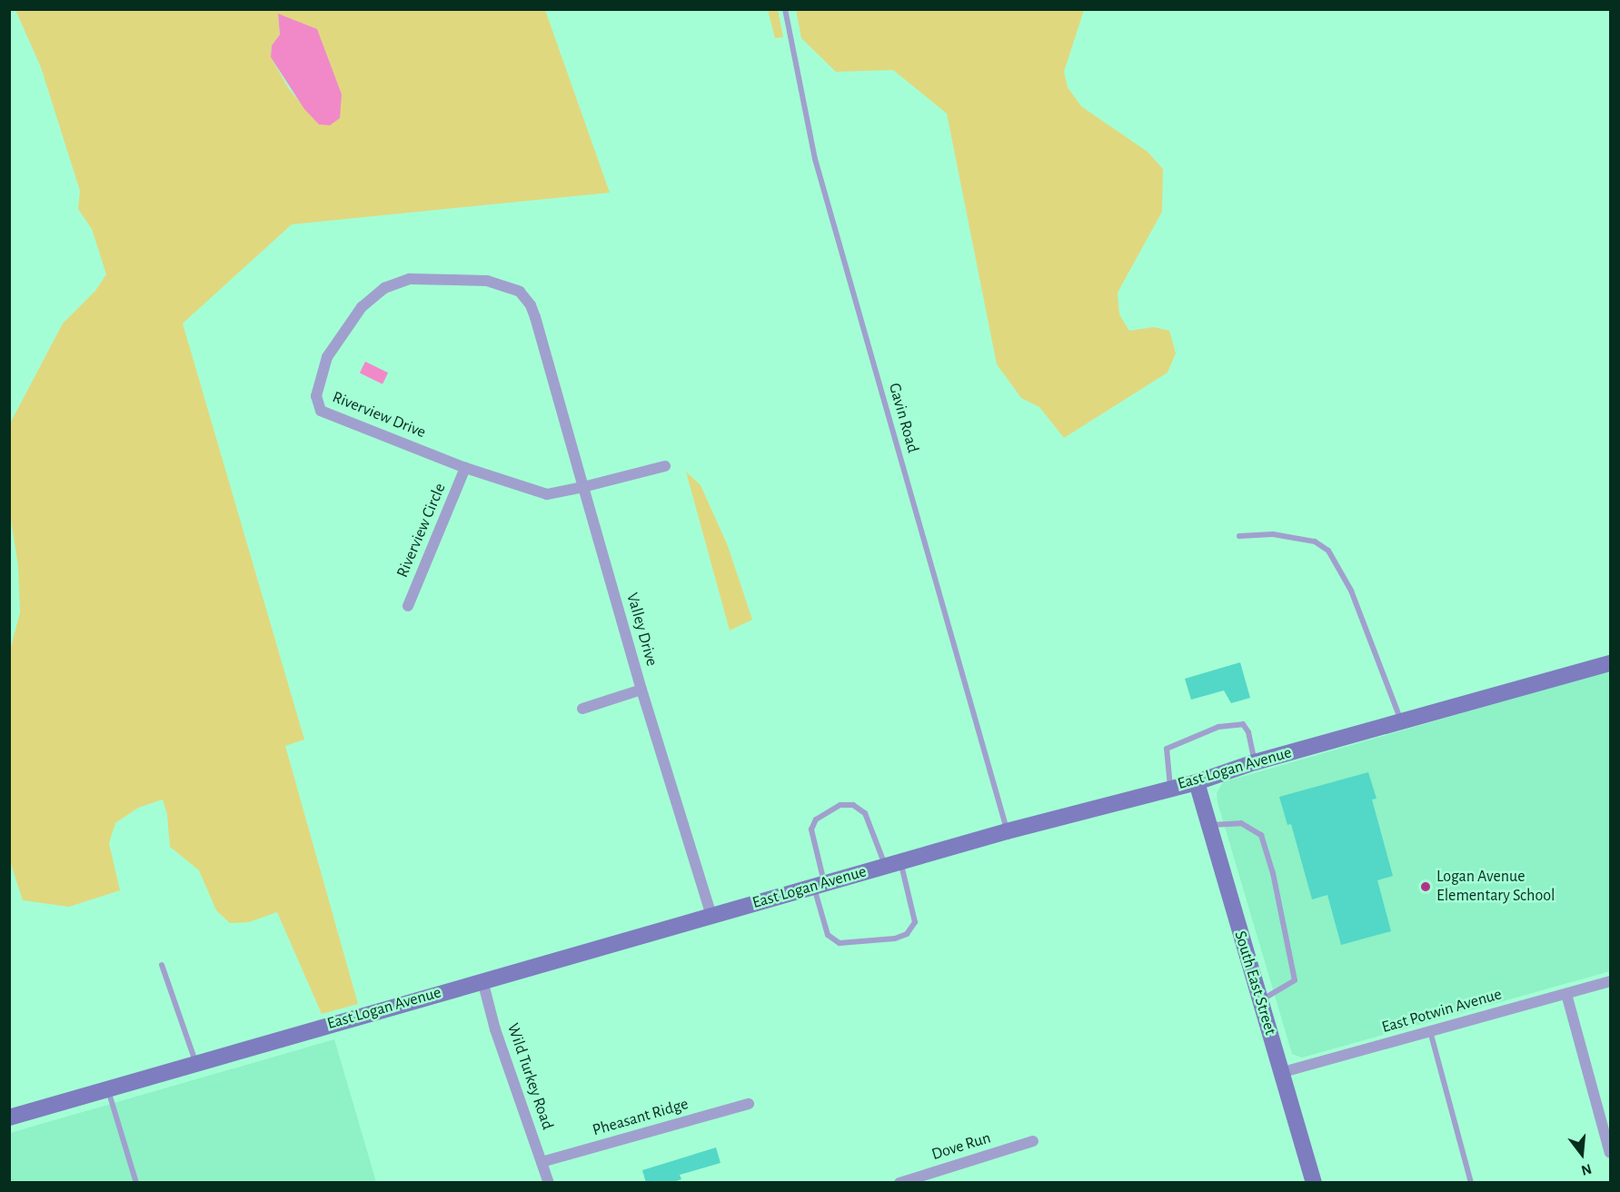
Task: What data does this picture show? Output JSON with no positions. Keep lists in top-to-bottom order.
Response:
{
  "streets": {
    "street": [
      "Riverview Drive",
      "Riverview Circle",
      "Valley Drive",
      "East Logan Avenue",
      "South East Street",
      "East Potwin Avenue",
      "Wild Turkey Road",
      "Pheasant Ridge",
      "Dove Run"
    ],
    "lane": ["Gavin Road"]
  },
  "crossings": [
    ["Riverview Drive", "Riverview Circle"],
    ["Riverview Drive", "Valley Drive"],
    ["Gavin Road", "East Logan Avenue"],
    ["Valley Drive", "East Logan Avenue"],
    ["East Logan Avenue", "South East Street"],
    ["East Logan Avenue", "Wild Turkey Road"],
    ["South East Street", "East Potwin Avenue"],
    ["Wild Turkey Road", "Pheasant Ridge"]
  ],
  "places": ["Logan Avenue Elementary School"],
  "north": "bottom"
}
